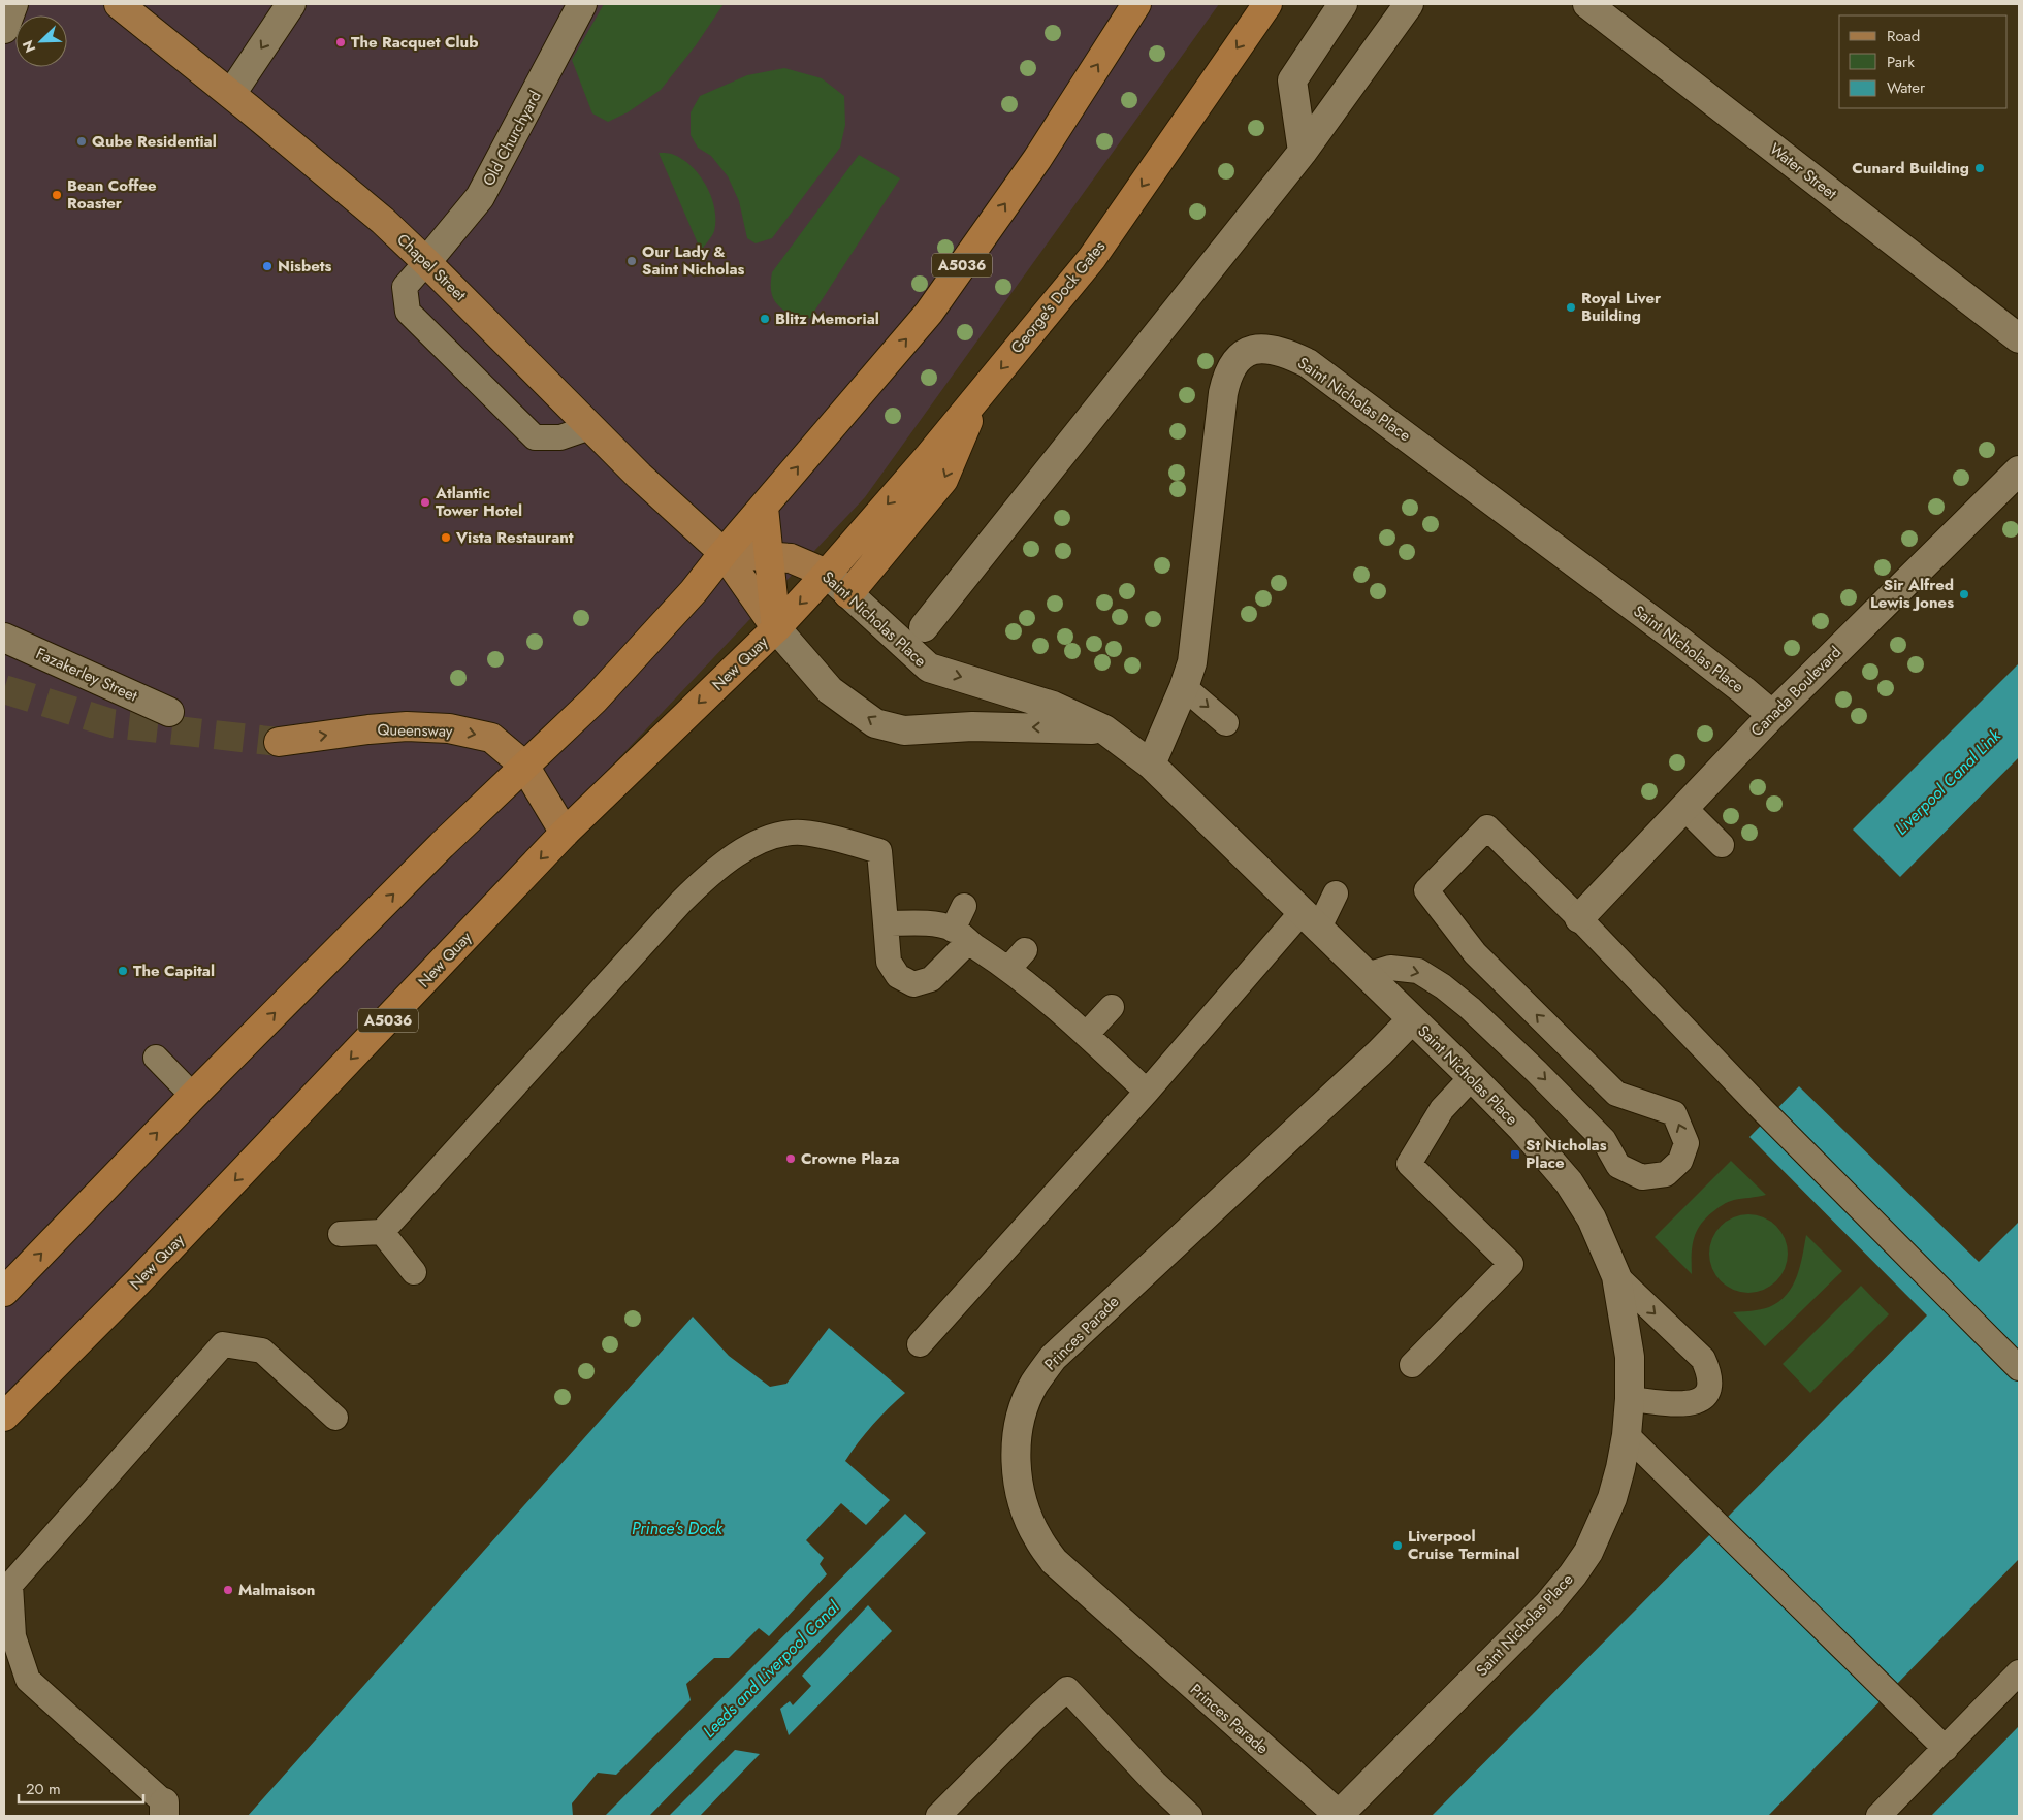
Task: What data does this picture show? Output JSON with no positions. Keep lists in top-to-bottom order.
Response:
{
  "streets": {
    "highway": ["A5036", "George's Dock Gates", "New Quay"],
    "main road": ["Chapel Street", "Saint Nicholas Place", "Queensway"],
    "street": [
      "Old Churchyard",
      "Water Street",
      "Fazakerley Street",
      "Canada Boulevard",
      "Princes Parade"
    ]
  },
  "crossings": [
    ["Old Churchyard", "Chapel Street"],
    ["A5036", "Chapel Street"],
    ["A5036", "Saint Nicholas Place"],
    ["A5036", "Queensway"],
    ["Chapel Street", "Saint Nicholas Place"],
    ["George's Dock Gates", "Saint Nicholas Place"],
    ["George's Dock Gates", "New Quay"],
    ["Saint Nicholas Place", "New Quay"],
    ["Saint Nicholas Place", "Canada Boulevard"],
    ["Saint Nicholas Place", "Princes Parade"],
    ["New Quay", "Queensway"]
  ],
  "one_way": ["Queensway"],
  "water": ["Liverpool Canal Link", "Prince's Dock", "Leeds and Liverpool Canal"],
  "places": {
    "other": [
      "The Racquet Club",
      "Qube Residential",
      "Cunard Building",
      "Bean Coffee Roaster",
      "Our Lady & Saint Nicholas",
      "Nisbets",
      "Royal Liver Building",
      "Blitz Memorial",
      "Atlantic Tower Hotel",
      "Vista Restaurant",
      "Sir Alfred Lewis Jones",
      "The Capital",
      "Crowne Plaza",
      "Liverpool Cruise Terminal",
      "Malmaison"
    ],
    "transit": ["St Nicholas Place"]
  },
  "legend": ["Road", "Park", "Water"],
  "scale_bar": "20 m",
  "north": "bottom left"
}
